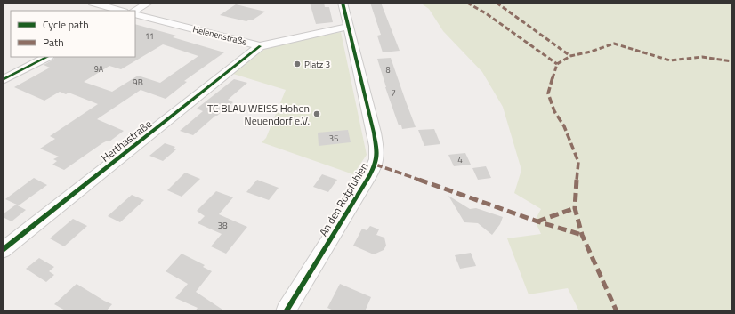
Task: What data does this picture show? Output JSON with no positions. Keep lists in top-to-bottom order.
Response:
{
  "streets": {
    "street": ["Helenenstraße", "Herthastraße", "An den Rotpfuhlen"]
  },
  "crossings": [
    ["Helenenstraße", "Herthastraße"],
    ["Helenenstraße", "An den Rotpfuhlen"]
  ],
  "places": ["Platz 3", "TC BLAU WEISS Hohen Neuendorf e.V."],
  "house_numbers": [
    "11",
    "9A",
    "8",
    "9B",
    "7",
    "35",
    "4",
    "38"
  ],
  "legend": ["Cycle path", "Path"]
}
